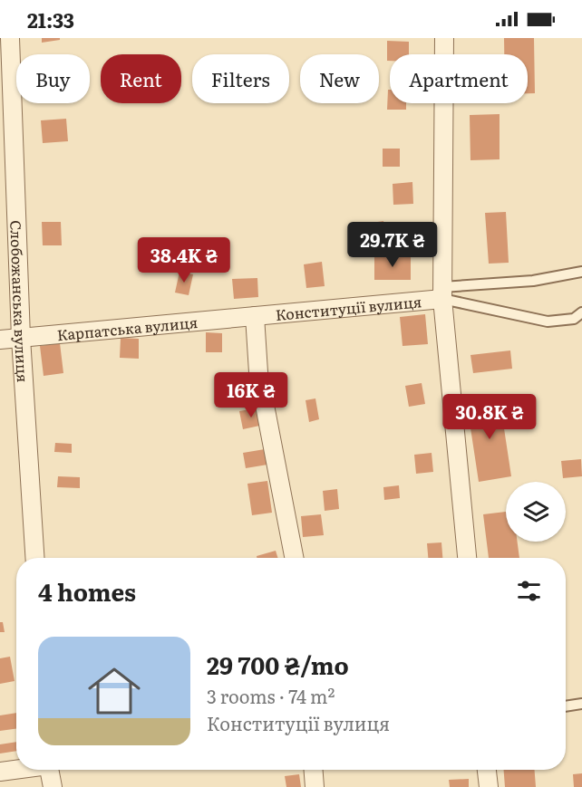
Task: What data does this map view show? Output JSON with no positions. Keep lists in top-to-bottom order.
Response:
{
  "streets": {
    "street": ["Слобожанська вулиця", "Конституції вулиця", "Карпатська вулиця"]
  },
  "crossings": [
    ["Слобожанська вулиця", "Карпатська вулиця"],
    ["Конституції вулиця", "Карпатська вулиця"]
  ],
  "page": {
    "status": "21:33",
    "chip": [
      "Buy",
      "Rent",
      "Filters",
      "New",
      "Apartment"
    ],
    "price": [
      "29.7K ₴",
      "38.4K ₴",
      "16K ₴",
      "30.8K ₴"
    ],
    "heading": "4 homes",
    "list": [
      {
        "name": "29 700 ₴/mo",
        "note": "3 rooms · 74 m² · Конституції вулиця"
      }
    ]
  }
}
